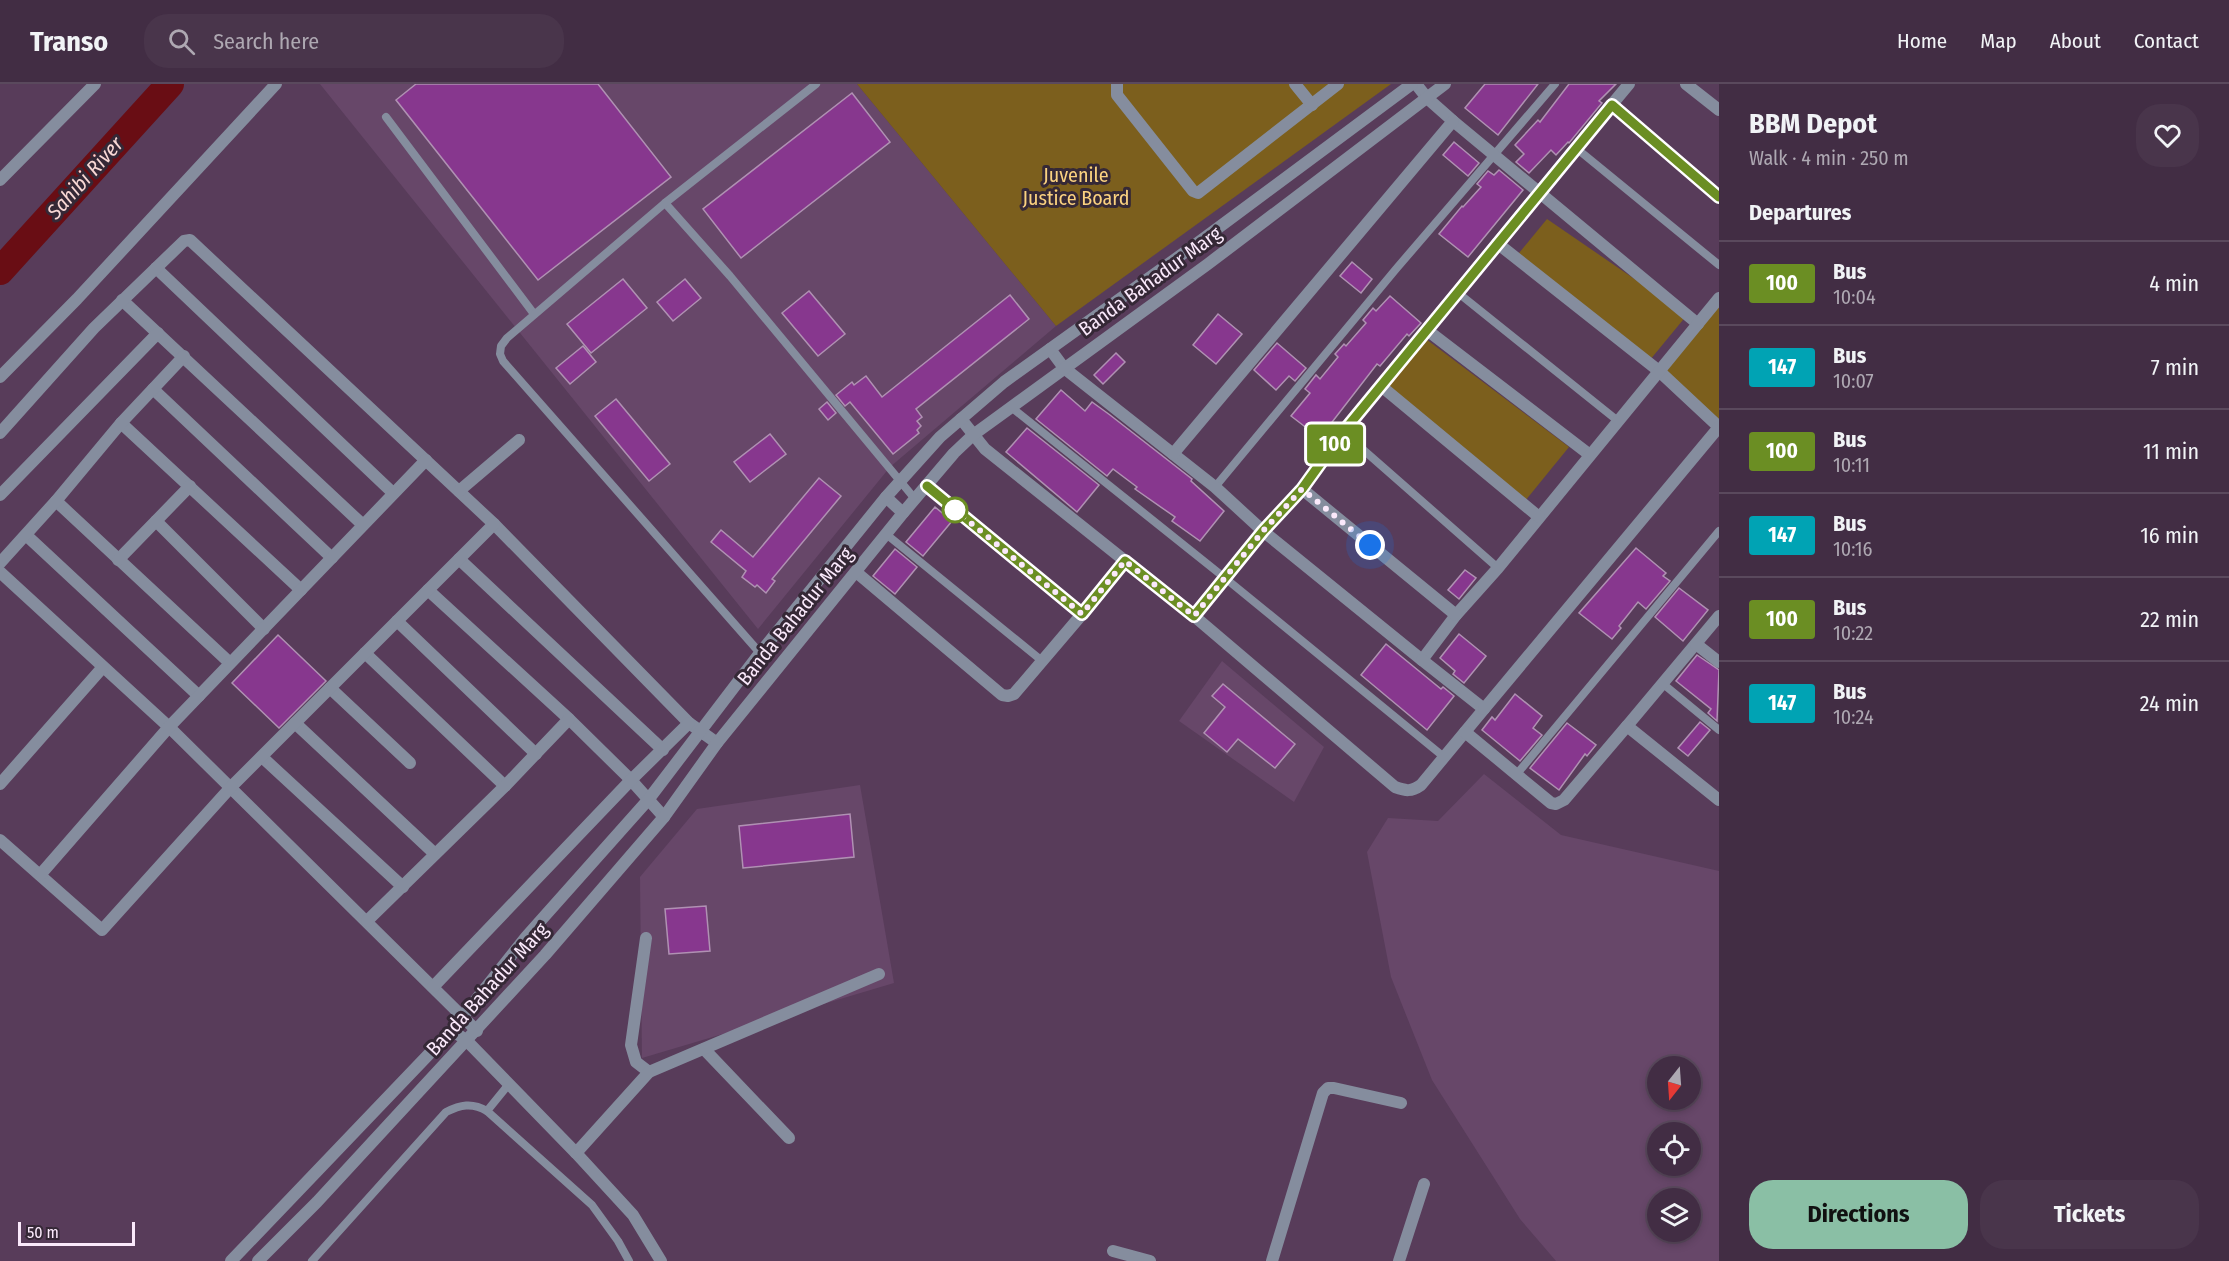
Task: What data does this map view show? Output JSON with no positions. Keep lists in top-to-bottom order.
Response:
{
  "streets": {
    "street": ["Banda Bahadur Marg"]
  },
  "water": ["Sahibi River"],
  "parks": ["Juvenile Justice Board"],
  "lines": ["bus line 100"],
  "scale_bar": "50 m",
  "north": "bottom",
  "page": {
    "header": "Transo",
    "search": "Search here",
    "nav": [
      "Home",
      "Map",
      "About",
      "Contact"
    ],
    "on_map": "100",
    "heading": [
      ["BBM Depot", "Walk · 4 min · 250 m"],
      "Departures"
    ],
    "list": [
      {
        "mark": "100",
        "name": "Bus",
        "note": "10:04",
        "value": "4 min"
      },
      {
        "mark": "147",
        "name": "Bus",
        "note": "10:07",
        "value": "7 min"
      },
      {
        "mark": "100",
        "name": "Bus",
        "note": "10:11",
        "value": "11 min"
      },
      {
        "mark": "147",
        "name": "Bus",
        "note": "10:16",
        "value": "16 min"
      },
      {
        "mark": "100",
        "name": "Bus",
        "note": "10:22",
        "value": "22 min"
      },
      {
        "mark": "147",
        "name": "Bus",
        "note": "10:24",
        "value": "24 min"
      }
    ],
    "buttons": ["Directions", "Tickets"],
    "scale": "50 m"
  }
}
